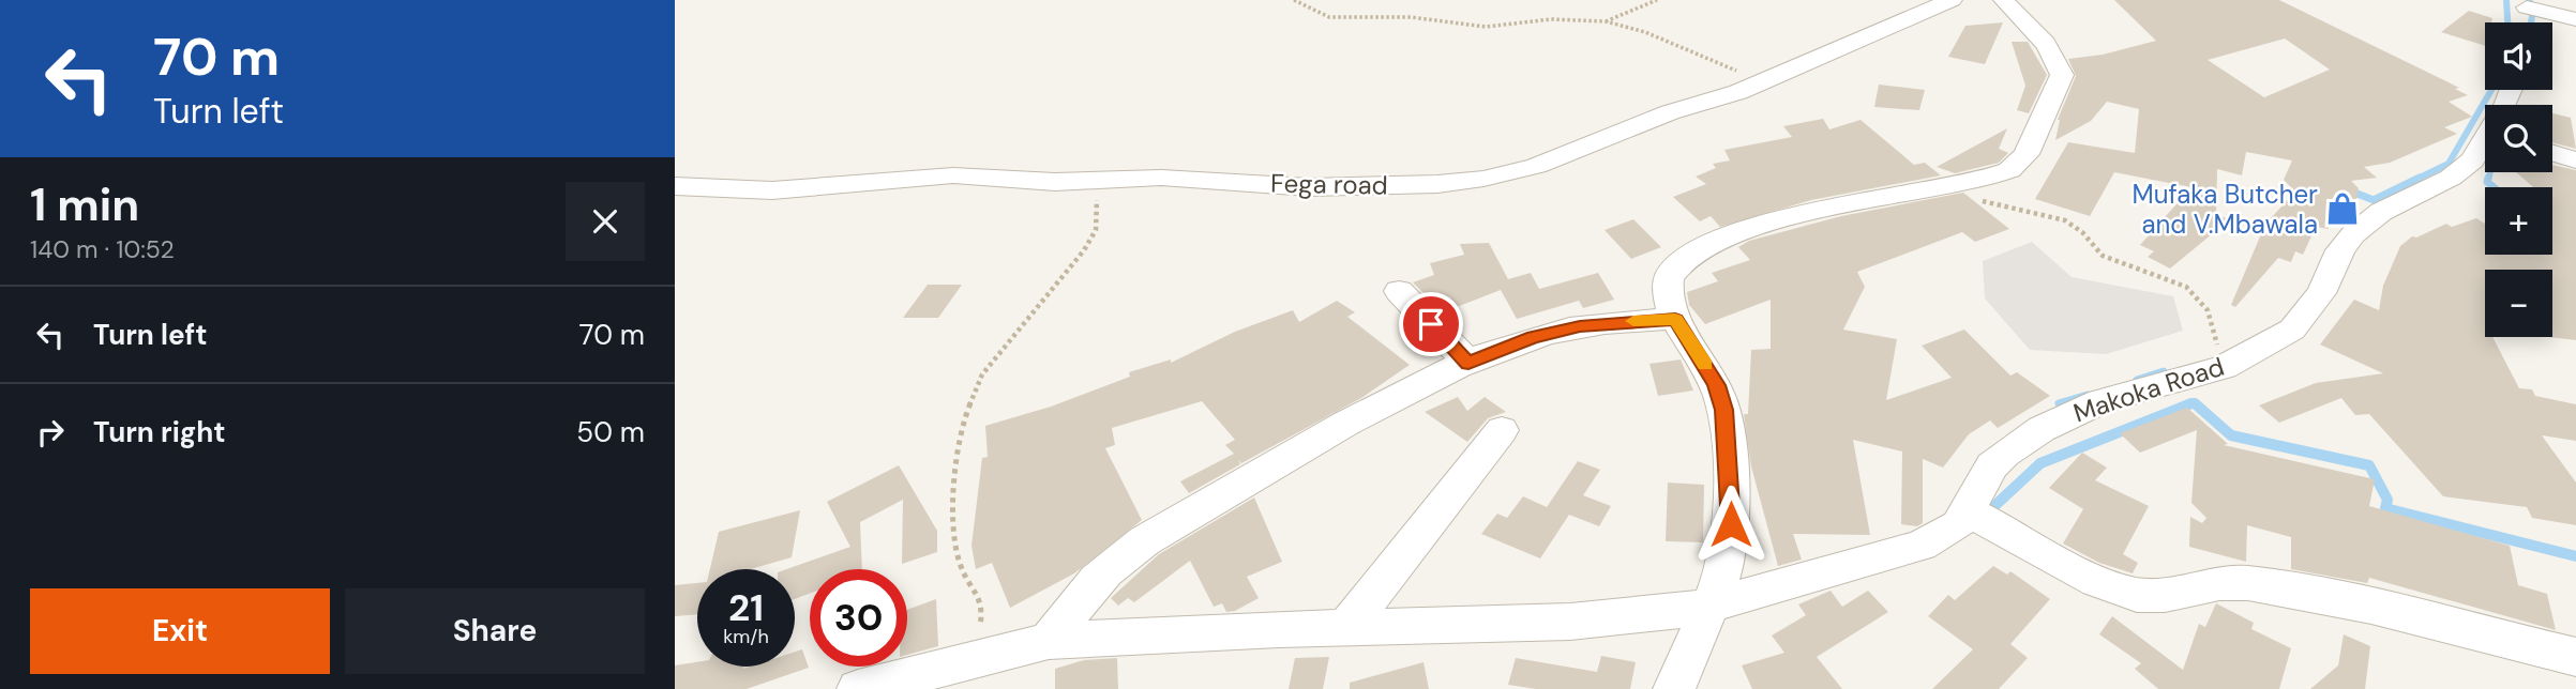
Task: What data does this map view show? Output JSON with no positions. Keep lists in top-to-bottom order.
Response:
{
  "streets": {
    "street": ["Fega road", "Makoka Road"]
  },
  "places": {
    "shop": ["Mufaka Butcher and V.Mbawala"]
  },
  "page": {
    "turn": ["70 m", "Turn left"],
    "map_buttons": ["+", "−"],
    "heading": ["1 min", "140 m · 10:52"],
    "list": [
      {
        "name": "Turn left",
        "value": "70 m"
      },
      {
        "name": "Turn right",
        "value": "50 m"
      }
    ],
    "speed": "21 km/h",
    "limit": "30",
    "buttons": ["Exit", "Share"]
  }
}
